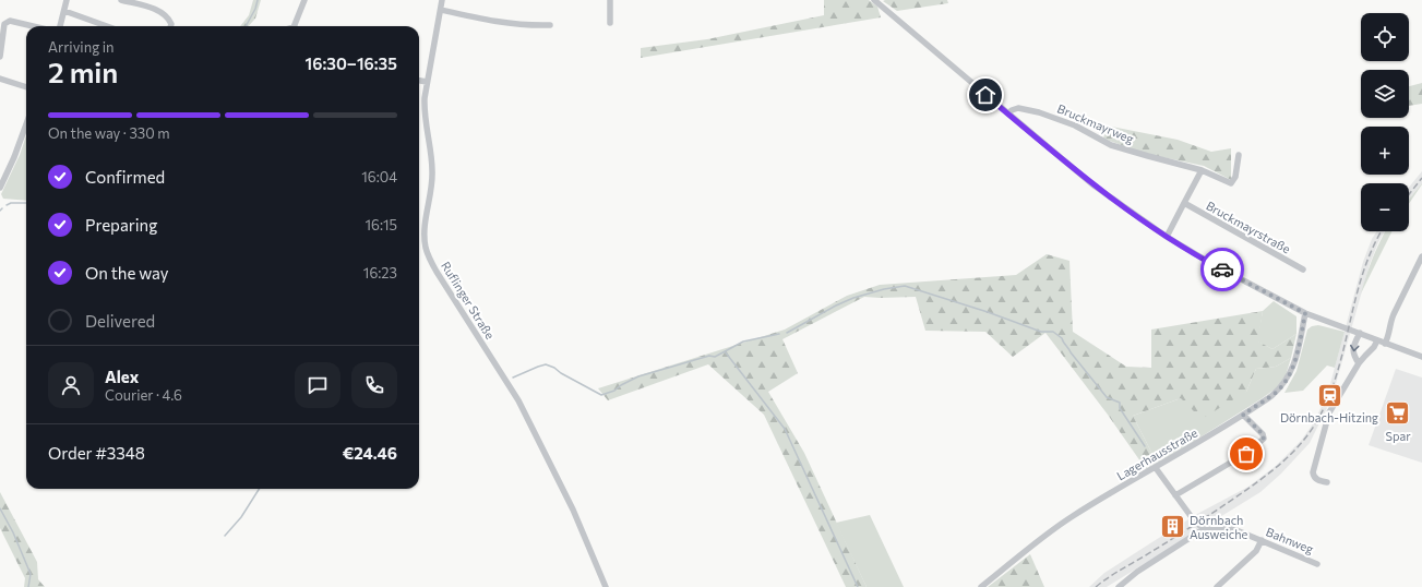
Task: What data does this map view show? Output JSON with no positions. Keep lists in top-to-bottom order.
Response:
{
  "streets": {
    "street": [
      "Bruckmayrweg",
      "Bruckmayrstraße",
      "Ruflinger Straße",
      "Lagerhausstraße",
      "Bahnweg"
    ]
  },
  "places": {
    "station": ["Dörnbach-Hitzing"],
    "supermarket": ["Spar"],
    "building": ["Dörnbach Ausweiche"]
  },
  "page": {
    "map_buttons": ["+", "−"],
    "heading": ["2 min", "Arriving in", "16:30–16:35"],
    "panel": [
      "Alex",
      "Courier · 4.6",
      "Order #3348",
      "€24.46"
    ],
    "bar": "On the way · 330 m",
    "list": [
      ["Confirmed", "16:04"],
      ["Preparing", "16:15"],
      ["On the way", "16:23"],
      "Delivered"
    ]
  }
}
